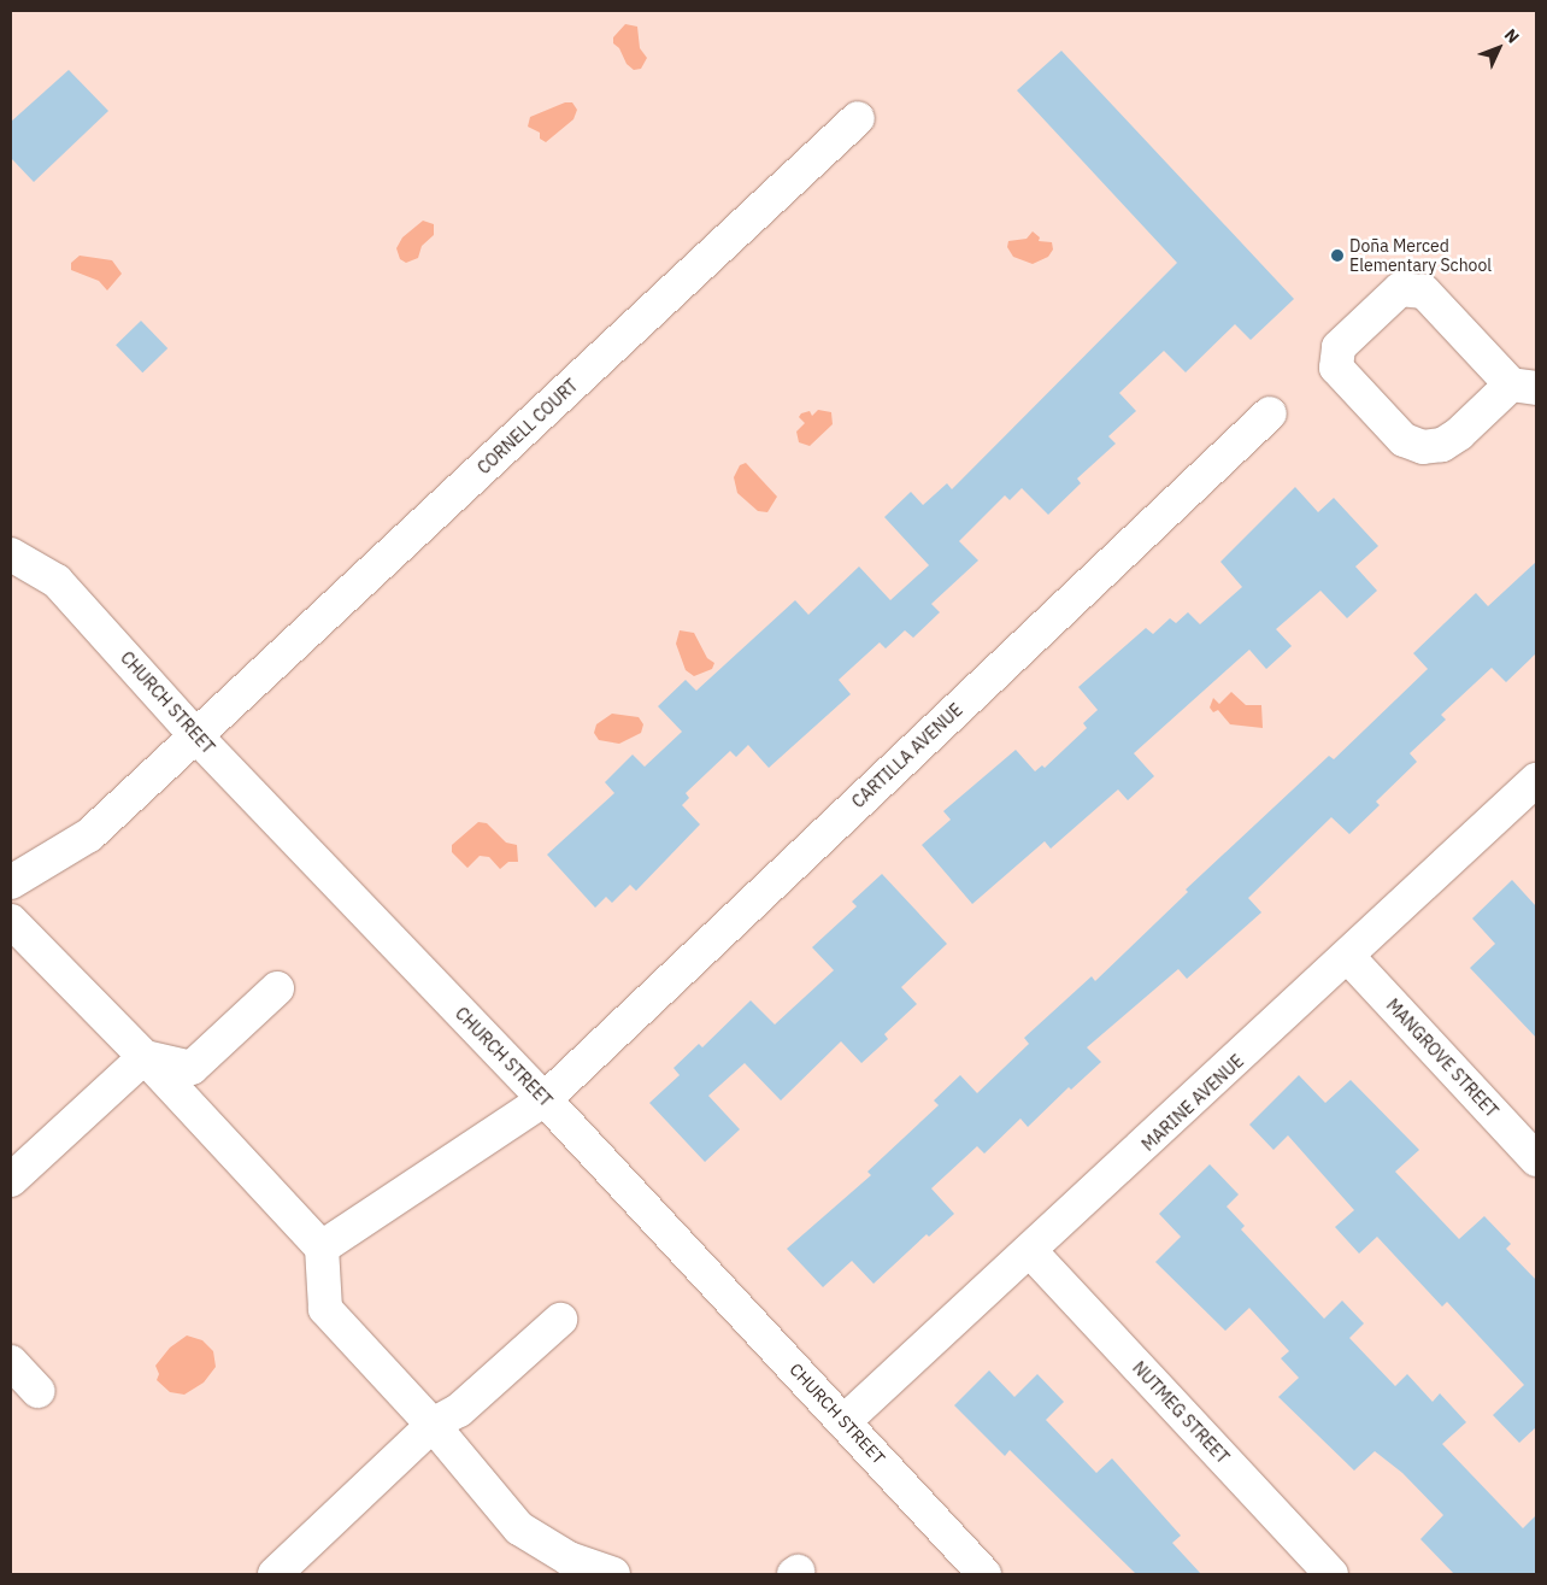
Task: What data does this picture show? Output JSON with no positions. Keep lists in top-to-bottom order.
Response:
{
  "streets": {
    "street": [
      "CORNELL COURT",
      "CHURCH STREET",
      "CARTILLA AVENUE",
      "MANGROVE STREET",
      "MARINE AVENUE",
      "NUTMEG STREET"
    ]
  },
  "crossings": [
    ["CORNELL COURT", "CHURCH STREET"],
    ["CHURCH STREET", "CARTILLA AVENUE"],
    ["CHURCH STREET", "MARINE AVENUE"],
    ["MANGROVE STREET", "MARINE AVENUE"],
    ["MARINE AVENUE", "NUTMEG STREET"]
  ],
  "places": ["Doña Merced Elementary School"],
  "north": "top right"
}
